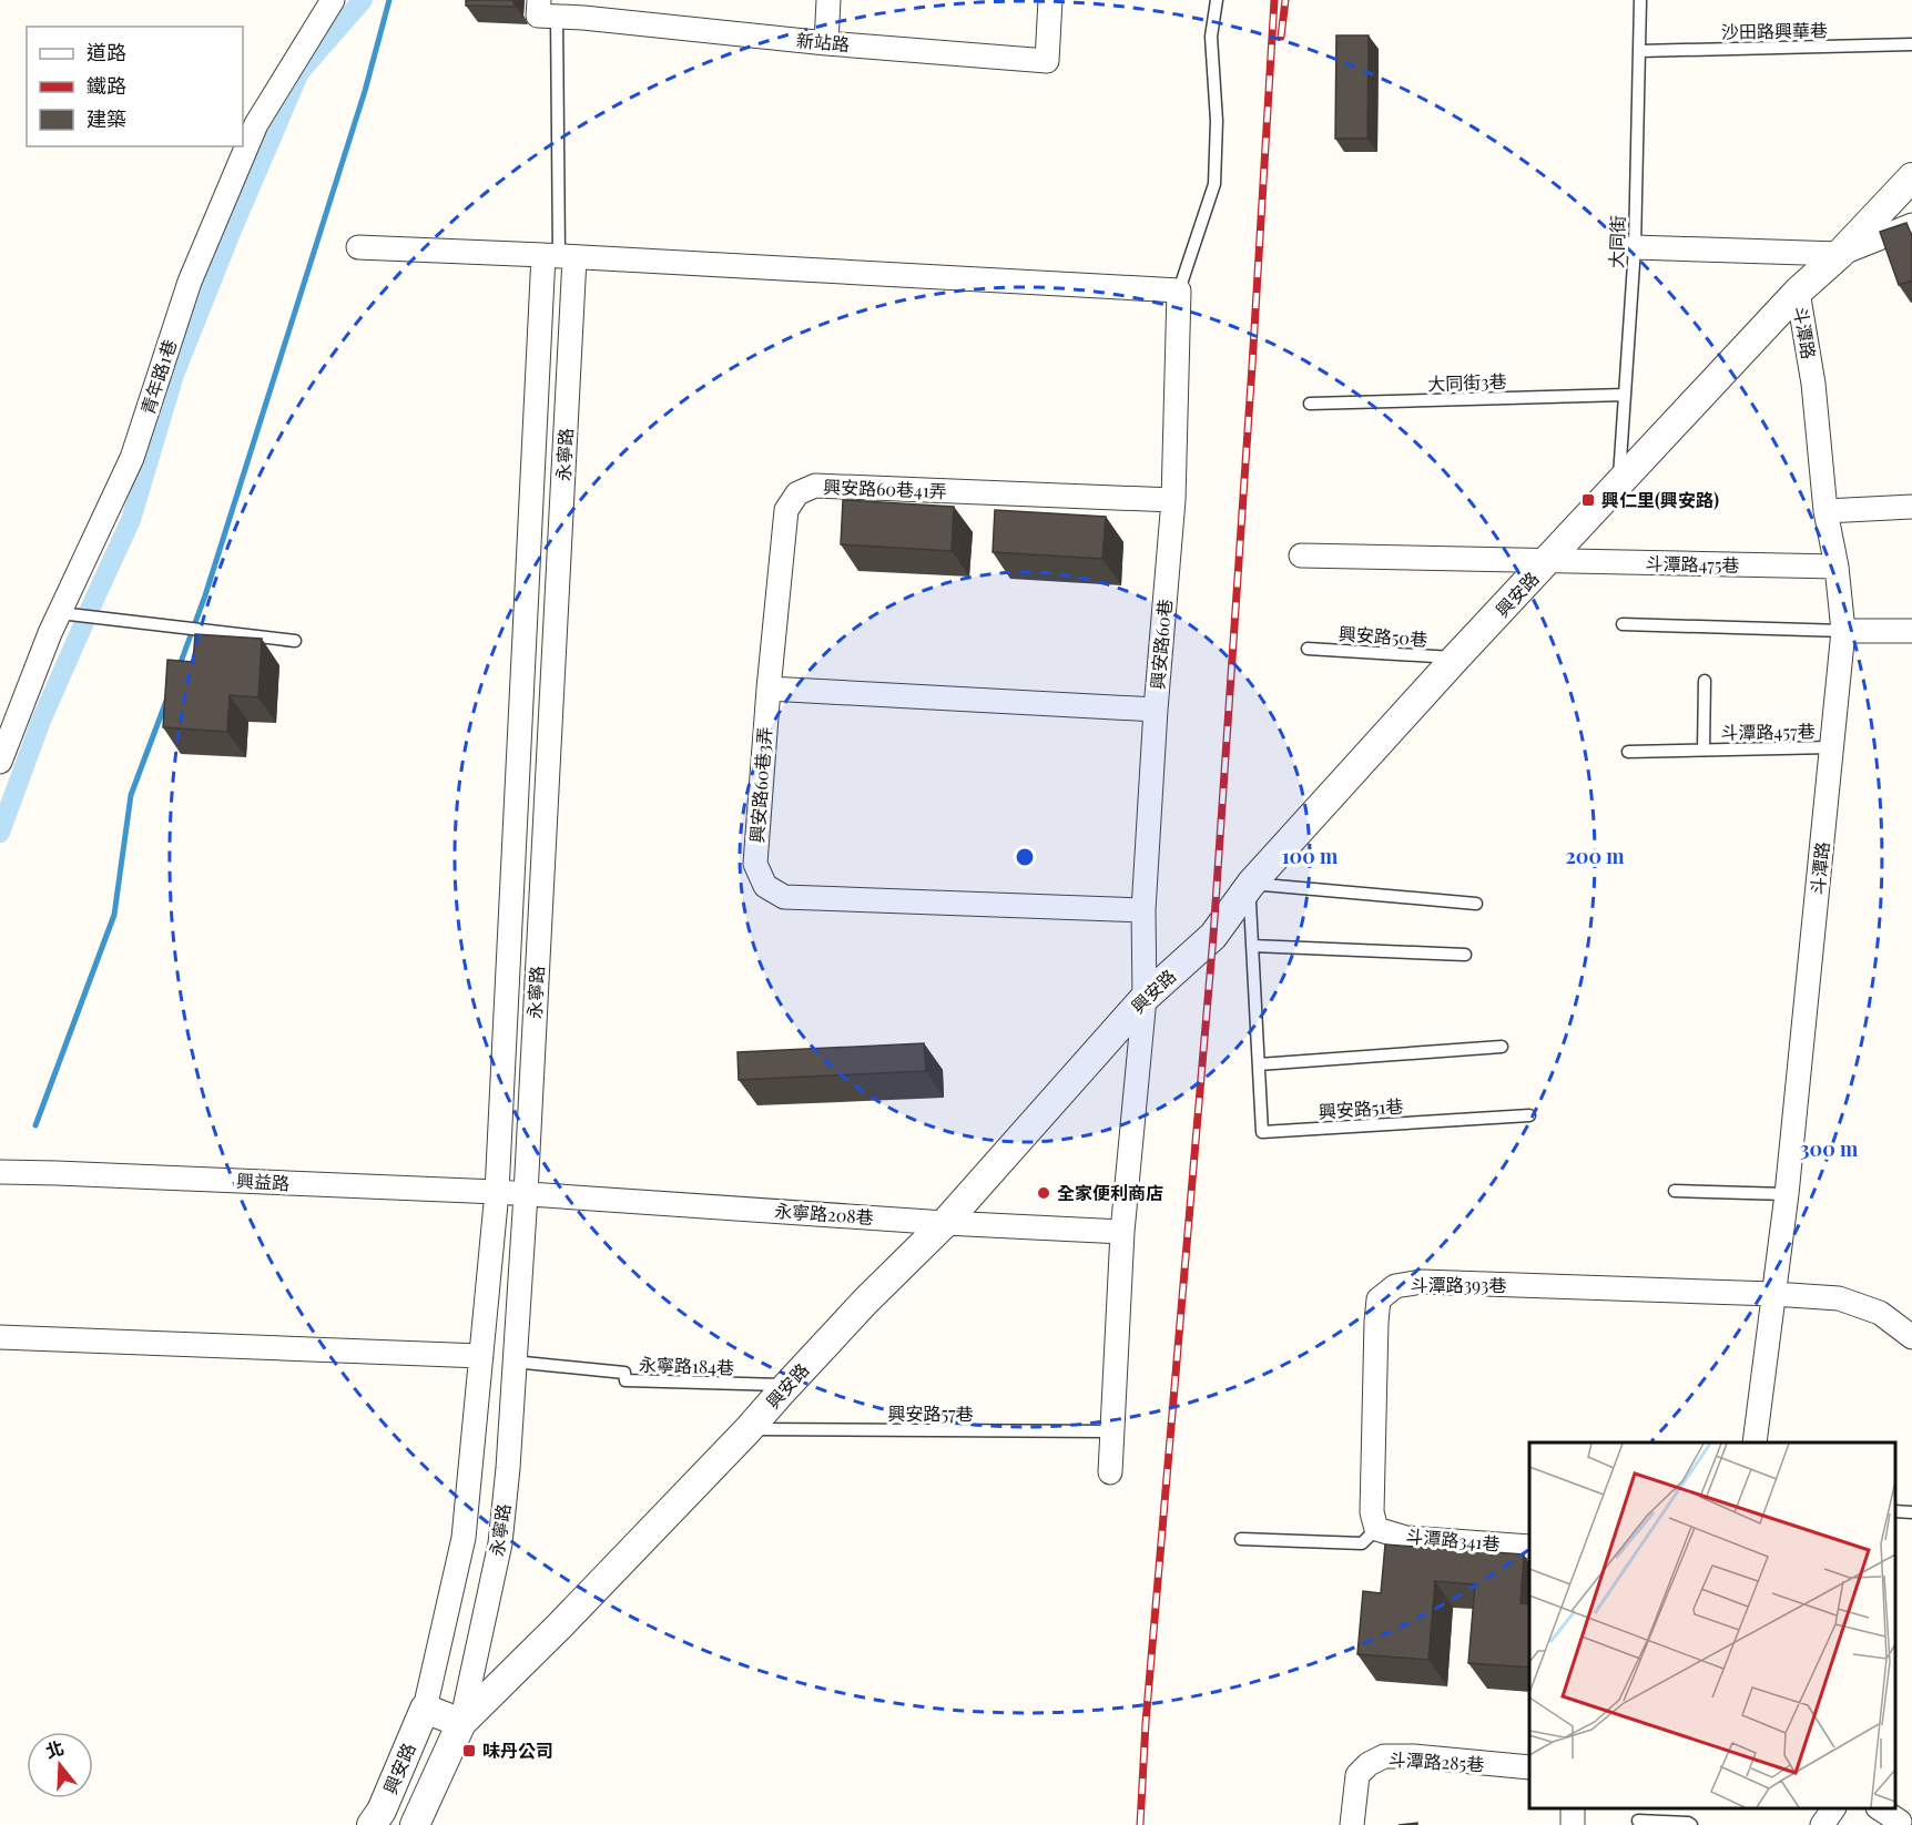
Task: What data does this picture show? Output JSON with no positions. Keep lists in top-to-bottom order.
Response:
{
  "streets": {
    "street": [
      "新站路",
      "斗潭路",
      "青年路1巷",
      "永寧路",
      "興安路60巷41弄",
      "斗潭路475巷",
      "興安路",
      "興安路60巷",
      "興安路60巷3弄",
      "興益路",
      "永寧路208巷",
      "斗潭路393巷",
      "斗潭路341巷",
      "斗潭路285巷"
    ],
    "lane": [
      "沙田路興華巷",
      "大同街",
      "大同街3巷",
      "興安路50巷",
      "斗潭路457巷",
      "興安路51巷",
      "永寧路184巷",
      "興安路57巷"
    ]
  },
  "crossings": [
    ["沙田路興華巷", "大同街"],
    ["大同街", "大同街3巷"],
    ["大同街", "興安路"],
    ["斗潭路", "斗潭路475巷"],
    ["斗潭路", "興安路"],
    ["斗潭路", "斗潭路457巷"],
    ["斗潭路", "斗潭路393巷"],
    ["永寧路", "興安路"],
    ["永寧路", "興益路"],
    ["永寧路", "永寧路208巷"],
    ["永寧路", "永寧路184巷"],
    ["興安路60巷41弄", "興安路60巷"],
    ["興安路60巷41弄", "興安路60巷3弄"],
    ["斗潭路475巷", "興安路"],
    ["興安路", "興安路50巷"],
    ["興安路", "興安路60巷"],
    ["興安路", "興安路51巷"],
    ["興安路", "永寧路208巷"],
    ["興安路", "永寧路184巷"],
    ["興安路", "興安路57巷"],
    ["興安路60巷", "興安路60巷3弄"],
    ["興安路60巷", "永寧路208巷"],
    ["興安路60巷", "興安路57巷"],
    ["興益路", "永寧路208巷"],
    ["斗潭路393巷", "斗潭路341巷"]
  ],
  "places": {
    "transit": ["興仁里(興安路)", "味丹公司"],
    "other": ["全家便利商店"]
  },
  "legend": ["道路", "鐵路", "建築"],
  "north": "top",
  "rings": ["100 m", "200 m", "300 m"]
}
